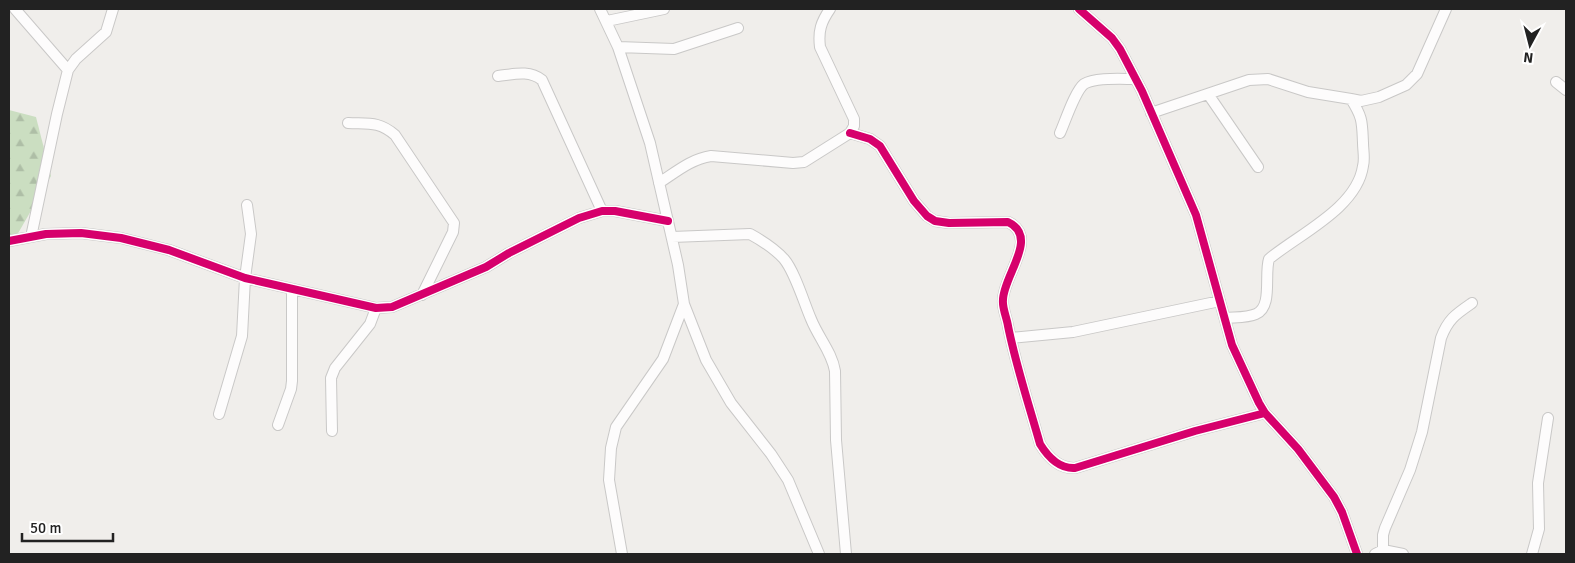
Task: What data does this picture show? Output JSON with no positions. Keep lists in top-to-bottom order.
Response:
{
  "scale_bar": "50 m",
  "north": "bottom"
}
